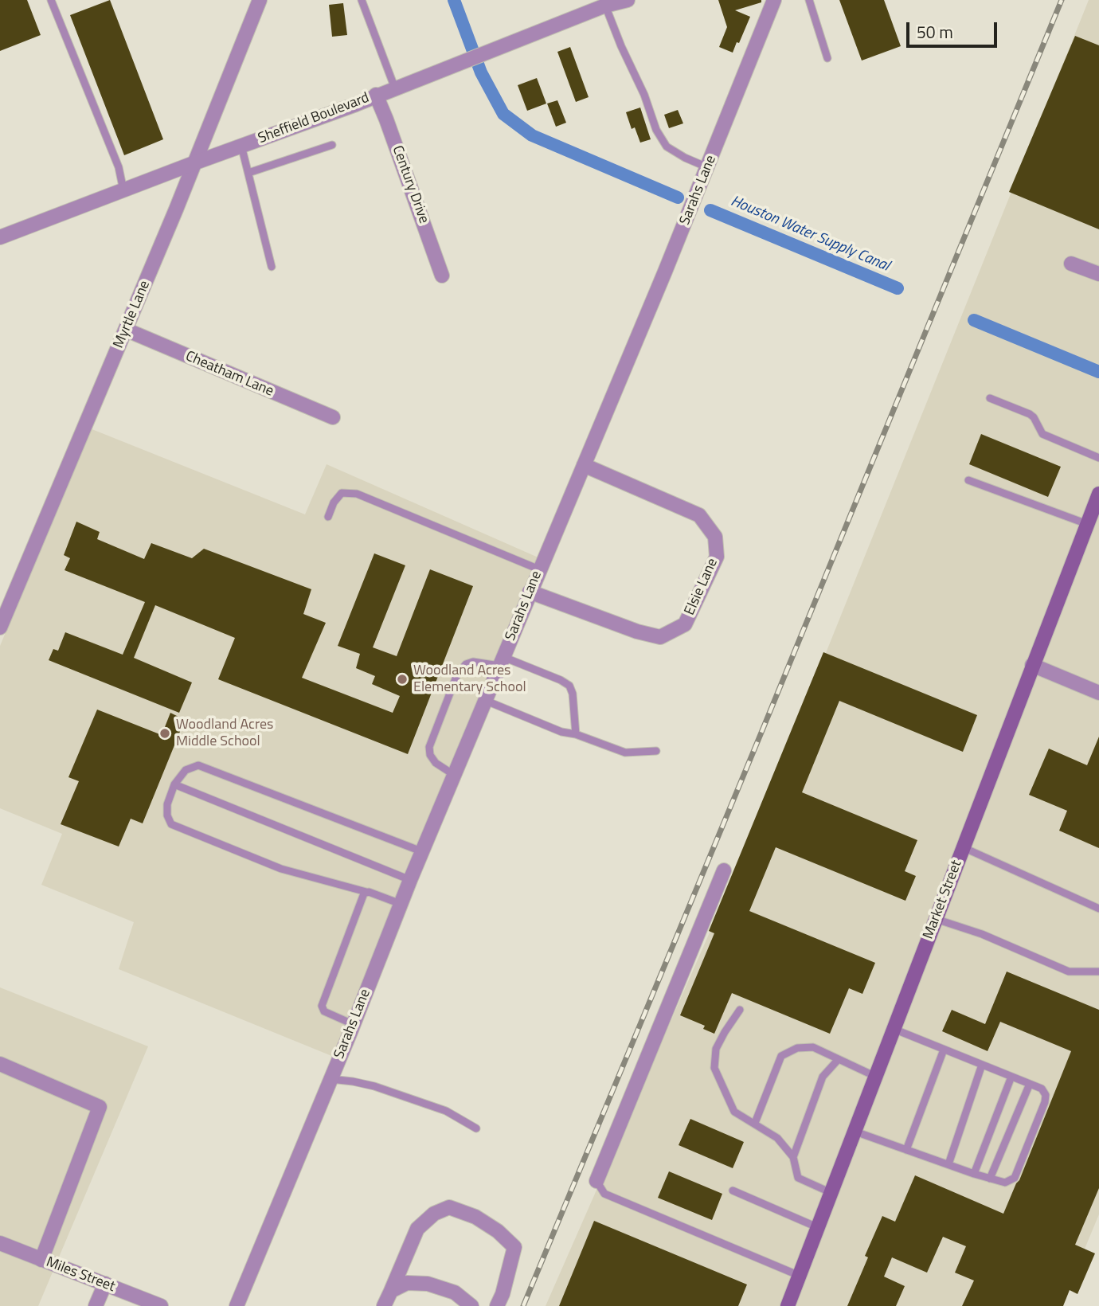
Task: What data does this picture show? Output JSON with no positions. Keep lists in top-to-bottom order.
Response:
{
  "streets": {
    "main road": ["Market Street"],
    "street": [
      "Sheffield Boulevard",
      "Century Drive",
      "Sarahs Lane",
      "Myrtle Lane",
      "Cheatham Lane",
      "Elsie Lane",
      "Miles Street"
    ]
  },
  "crossings": [
    ["Sheffield Boulevard", "Century Drive"],
    ["Sheffield Boulevard", "Myrtle Lane"],
    ["Sarahs Lane", "Elsie Lane"],
    ["Myrtle Lane", "Cheatham Lane"]
  ],
  "water": ["Houston Water Supply Canal"],
  "places": ["Woodland Acres Elementary School", "Woodland Acres Middle School"],
  "scale_bar": "50 m"
}
